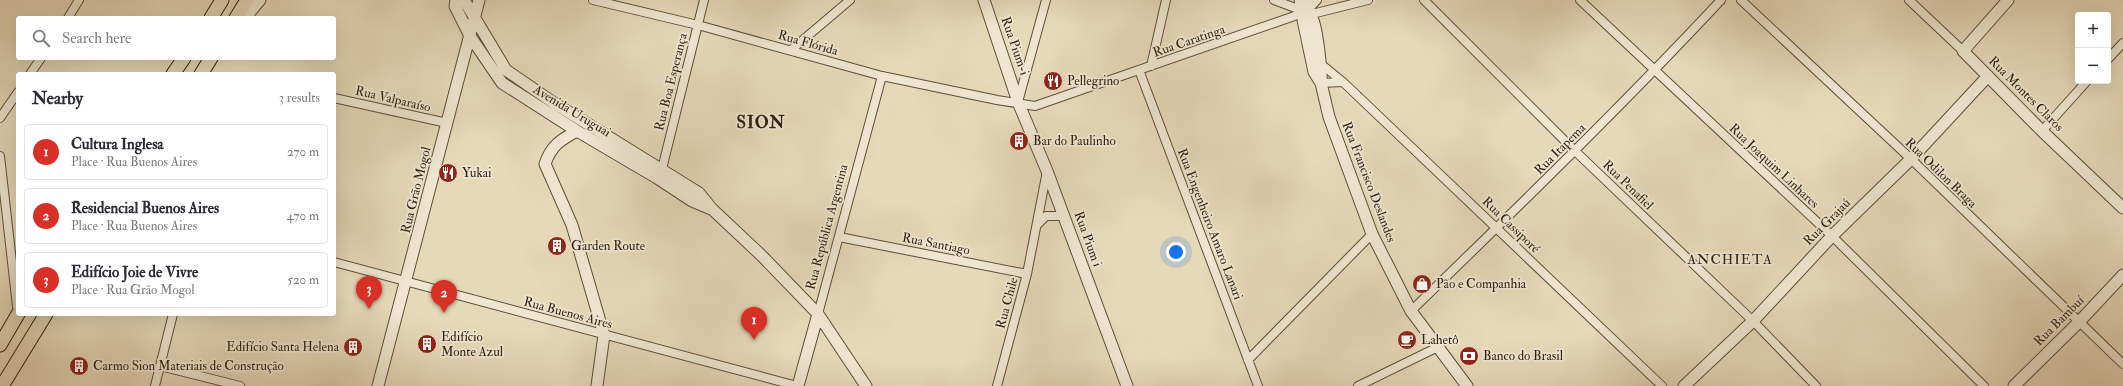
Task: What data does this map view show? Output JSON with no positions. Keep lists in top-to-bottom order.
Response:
{
  "streets": {
    "street": [
      "Rua Caratinga",
      "Rua Flórida",
      "Rua Pium-i",
      "Rua Boa Esperança",
      "Rua Montes Claros",
      "Rua Valparaíso",
      "Avenida Uruguai",
      "Rua Itapema",
      "Rua Joaquim Linhares",
      "Rua Odilon Braga",
      "Rua Francisco Deslandes",
      "Rua Penafiel",
      "Rua Grão Mogol",
      "Rua Grajaú",
      "Rua Engenheiro Amaro Lanari",
      "Rua Cassiporé",
      "Rua República Argentina",
      "Rua Pium i",
      "Rua Santiago",
      "Rua Chile",
      "Rua Buenos Aires",
      "Rua Bambuí"
    ]
  },
  "crossings": [
    ["Rua Caratinga", "Rua Flórida"],
    ["Rua Caratinga", "Rua Pium-i"],
    ["Rua Caratinga", "Rua Francisco Deslandes"],
    ["Rua Caratinga", "Rua Engenheiro Amaro Lanari"],
    ["Rua Caratinga", "Rua Pium i"],
    ["Rua Flórida", "Rua Pium-i"],
    ["Rua Flórida", "Rua Boa Esperança"],
    ["Rua Flórida", "Rua República Argentina"],
    ["Rua Flórida", "Rua Pium i"],
    ["Rua Pium-i", "Rua Pium i"],
    ["Rua Boa Esperança", "Avenida Uruguai"],
    ["Rua Montes Claros", "Rua Grajaú"],
    ["Rua Valparaíso", "Rua Grão Mogol"],
    ["Avenida Uruguai", "Rua Grão Mogol"],
    ["Avenida Uruguai", "Rua República Argentina"],
    ["Rua Itapema", "Rua Joaquim Linhares"],
    ["Rua Itapema", "Rua Francisco Deslandes"],
    ["Rua Itapema", "Rua Penafiel"],
    ["Rua Itapema", "Rua Cassiporé"],
    ["Rua Joaquim Linhares", "Rua Grajaú"],
    ["Rua Odilon Braga", "Rua Grajaú"],
    ["Rua Odilon Braga", "Rua Bambuí"],
    ["Rua Francisco Deslandes", "Rua Cassiporé"],
    ["Rua Penafiel", "Rua Grajaú"],
    ["Rua Grão Mogol", "Rua Buenos Aires"],
    ["Rua República Argentina", "Rua Santiago"],
    ["Rua República Argentina", "Rua Buenos Aires"],
    ["Rua Pium i", "Rua Chile"],
    ["Rua Santiago", "Rua Chile"]
  ],
  "districts": ["SION", "ANCHIETA"],
  "places": {
    "restaurant": ["Pellegrino", "Yukai"],
    "building": [
      "Bar do Paulinho",
      "Garden Route",
      "Edifício Monte Azul",
      "Edifício Santa Helena",
      "Carmo Sion Materiais de Construção"
    ],
    "shop": ["Pão e Companhia"],
    "cafe": ["Lahetô"],
    "bank": ["Banco do Brasil"]
  },
  "page": {
    "map_buttons": ["+", "−"],
    "search": "Search here",
    "heading": ["Nearby", "3 results"],
    "list": [
      {
        "mark": "1",
        "name": "Cultura Inglesa",
        "note": "Place · Rua Buenos Aires",
        "value": "270 m"
      },
      {
        "mark": "2",
        "name": "Residencial Buenos Aires",
        "note": "Place · Rua Buenos Aires",
        "value": "470 m"
      },
      {
        "mark": "3",
        "name": "Edifício Joie de Vivre",
        "note": "Place · Rua Grão Mogol",
        "value": "520 m"
      }
    ],
    "pins": ["3", "2", "1"]
  }
}
